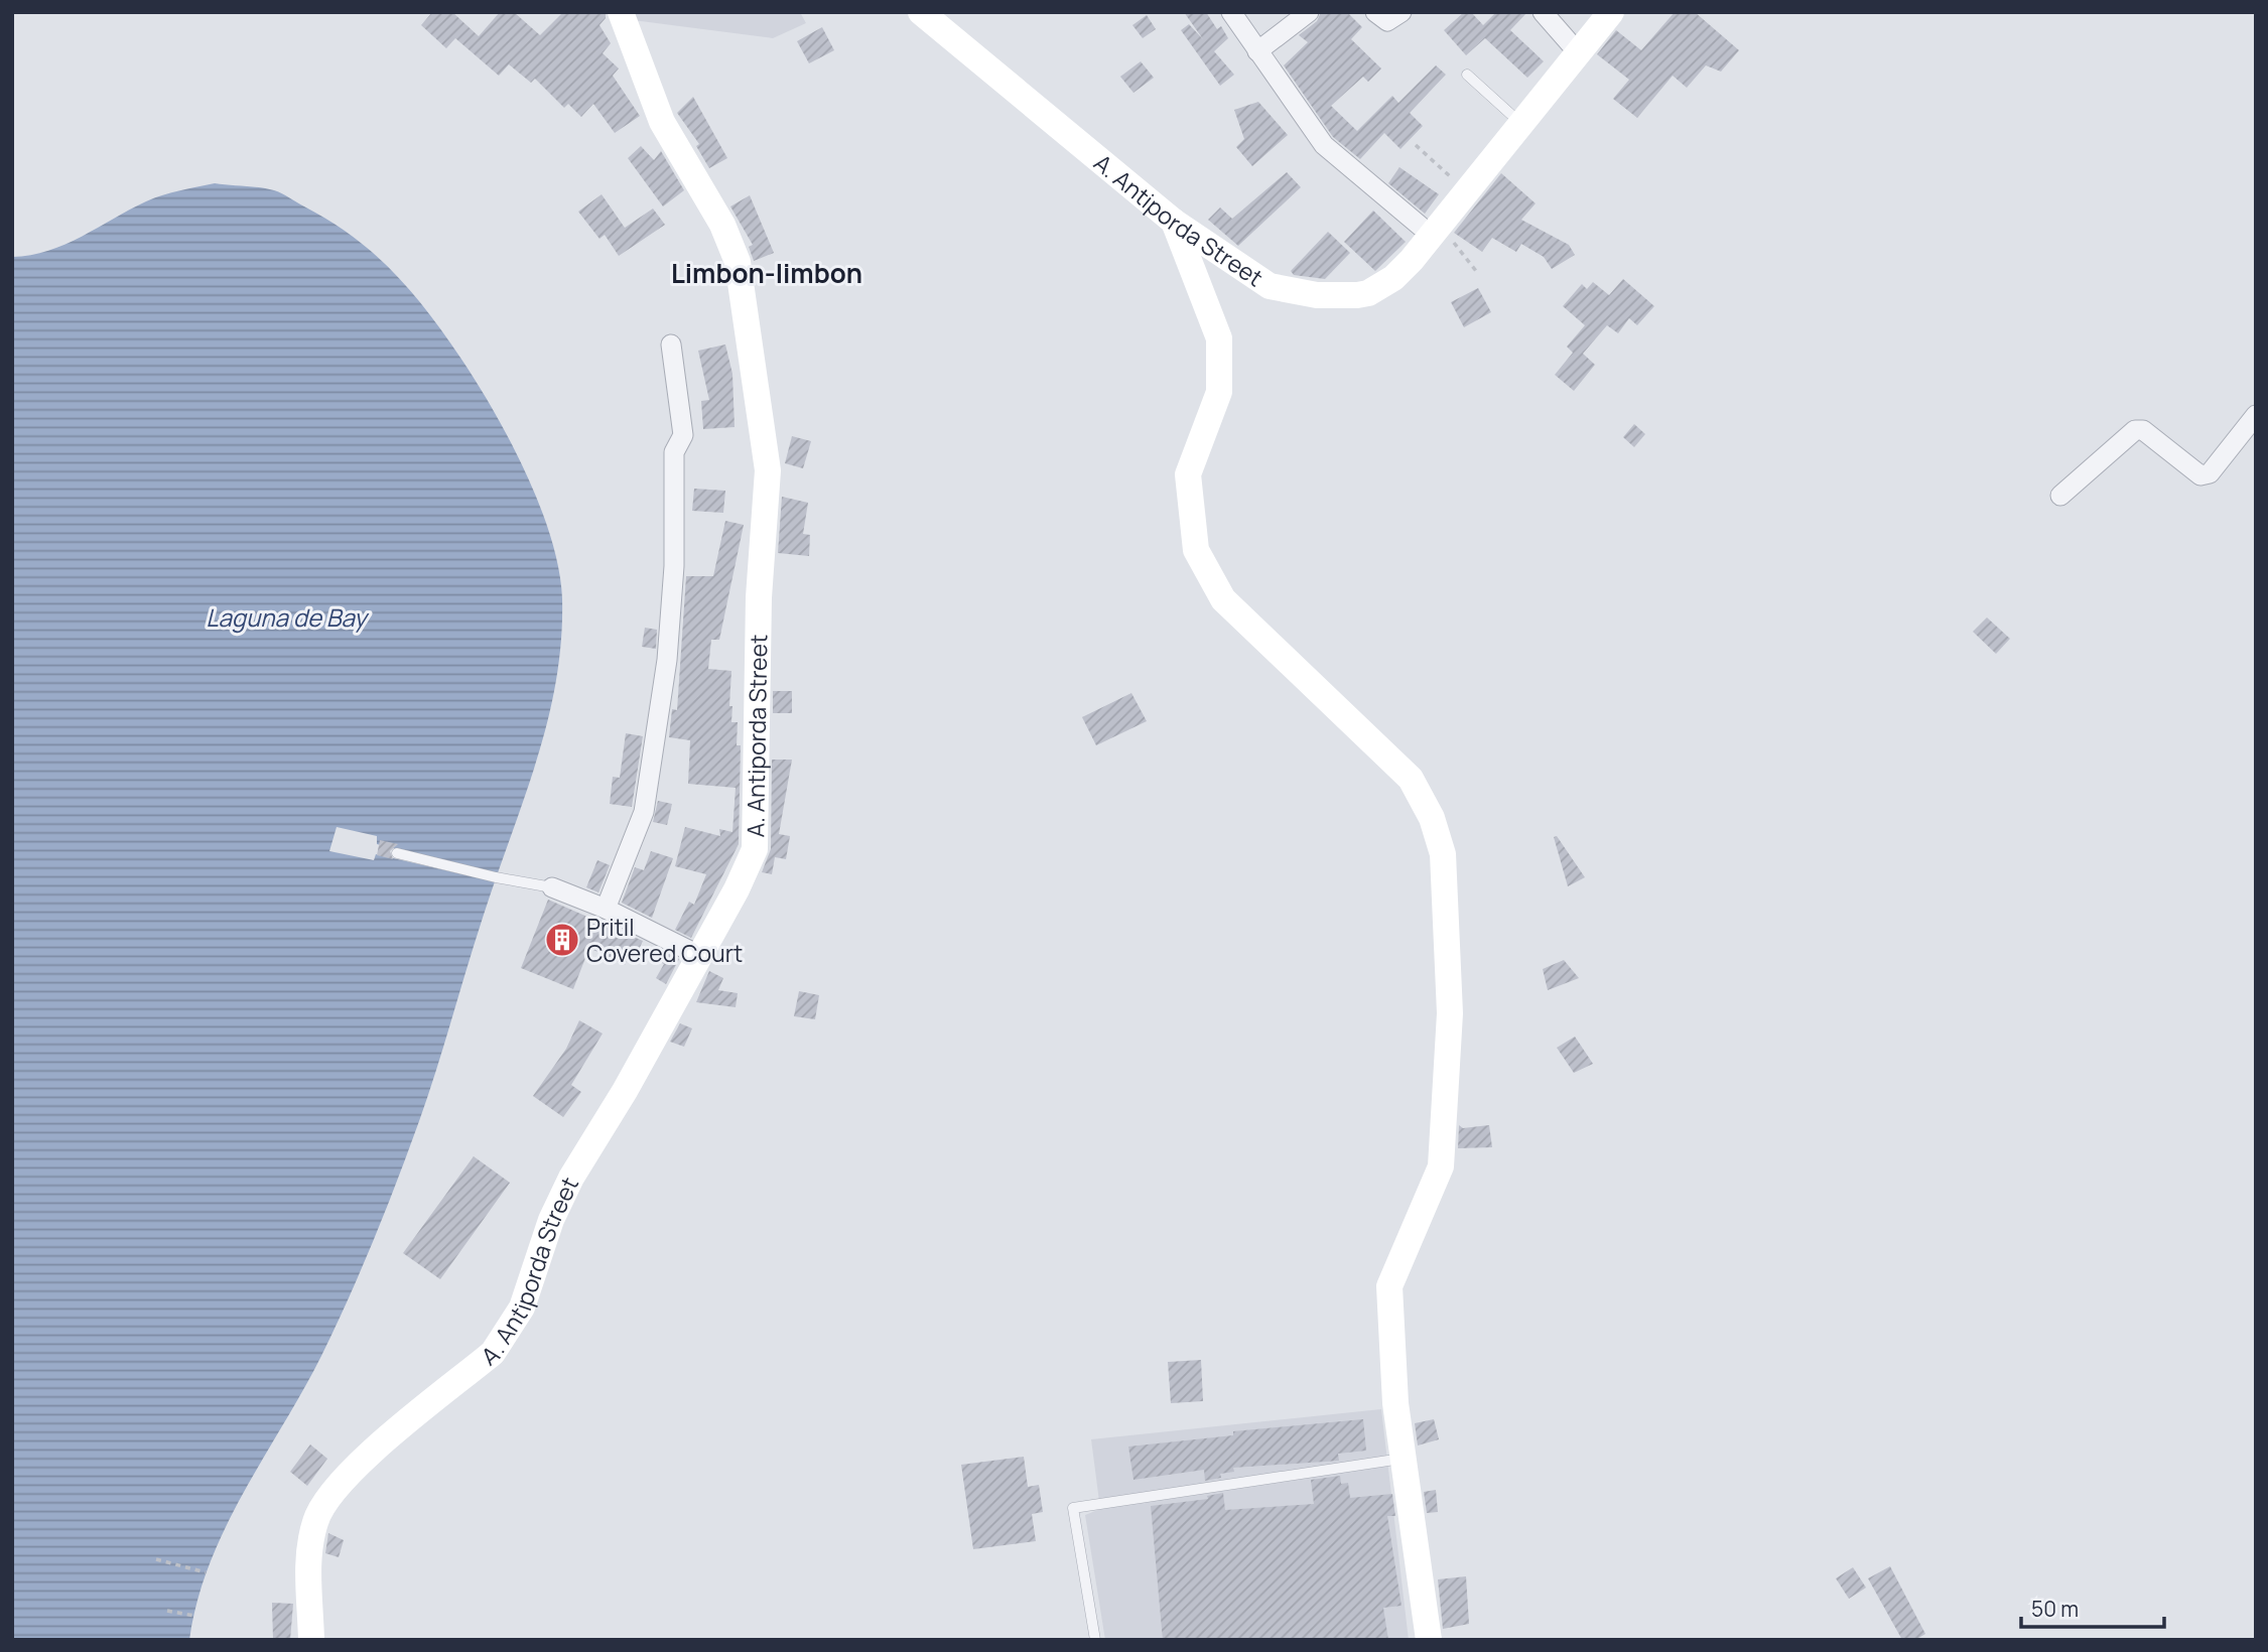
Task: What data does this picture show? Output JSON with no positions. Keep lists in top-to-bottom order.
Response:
{
  "streets": {
    "street": ["A. Antiporda Street"]
  },
  "districts": ["Limbon-limbon"],
  "water": ["Laguna de Bay"],
  "places": {
    "building": ["Pritil Covered Court"]
  },
  "scale_bar": "50 m"
}
